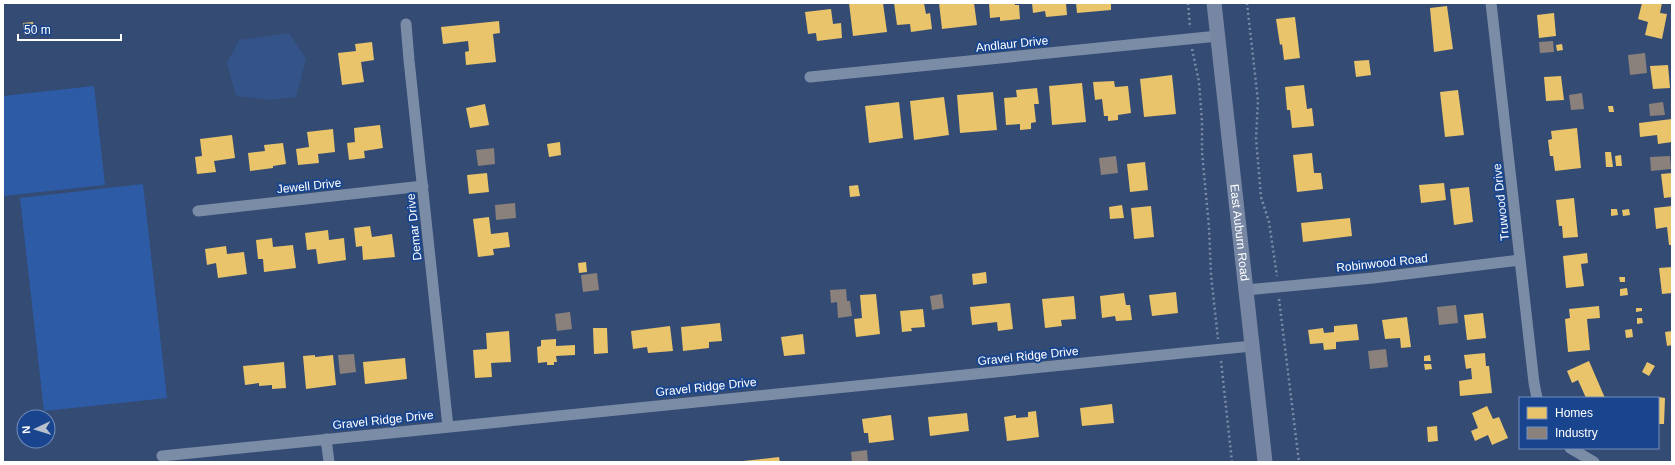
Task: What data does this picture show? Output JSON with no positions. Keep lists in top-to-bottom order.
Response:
{
  "streets": {
    "main road": ["East Auburn Road"],
    "street": [
      "Andlaur Drive",
      "Jewell Drive",
      "Truwood Drive",
      "Demar Drive",
      "Robinwood Road",
      "Gravel Ridge Drive"
    ]
  },
  "crossings": [
    ["Andlaur Drive", "East Auburn Road"],
    ["Jewell Drive", "Demar Drive"],
    ["Truwood Drive", "Robinwood Road"],
    ["Demar Drive", "Gravel Ridge Drive"],
    ["East Auburn Road", "Robinwood Road"],
    ["East Auburn Road", "Gravel Ridge Drive"]
  ],
  "legend": ["Homes", "Industry"],
  "scale_bar": "50 m",
  "north": "left"
}
